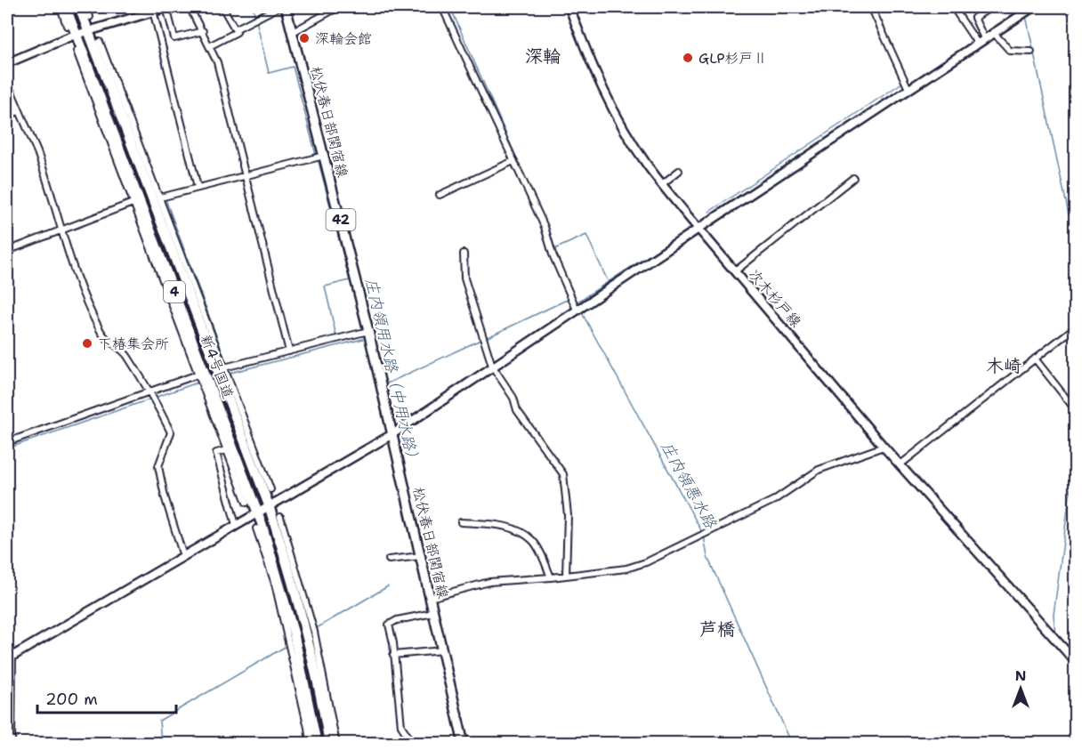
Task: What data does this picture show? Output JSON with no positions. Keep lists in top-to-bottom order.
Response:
{
  "streets": {
    "highway": ["4", "新4号国道"],
    "main road": ["松伏春日部関宿線", "42", "次木杉戸線"]
  },
  "districts": ["深輪", "木崎", "芦橋"],
  "water": ["庄内領用水路（中用水路）", "庄内領悪水路"],
  "places": ["深輪会館", "GLP杉戸Ⅱ", "下椿集会所"],
  "scale_bar": "200 m",
  "north": "top"
}
